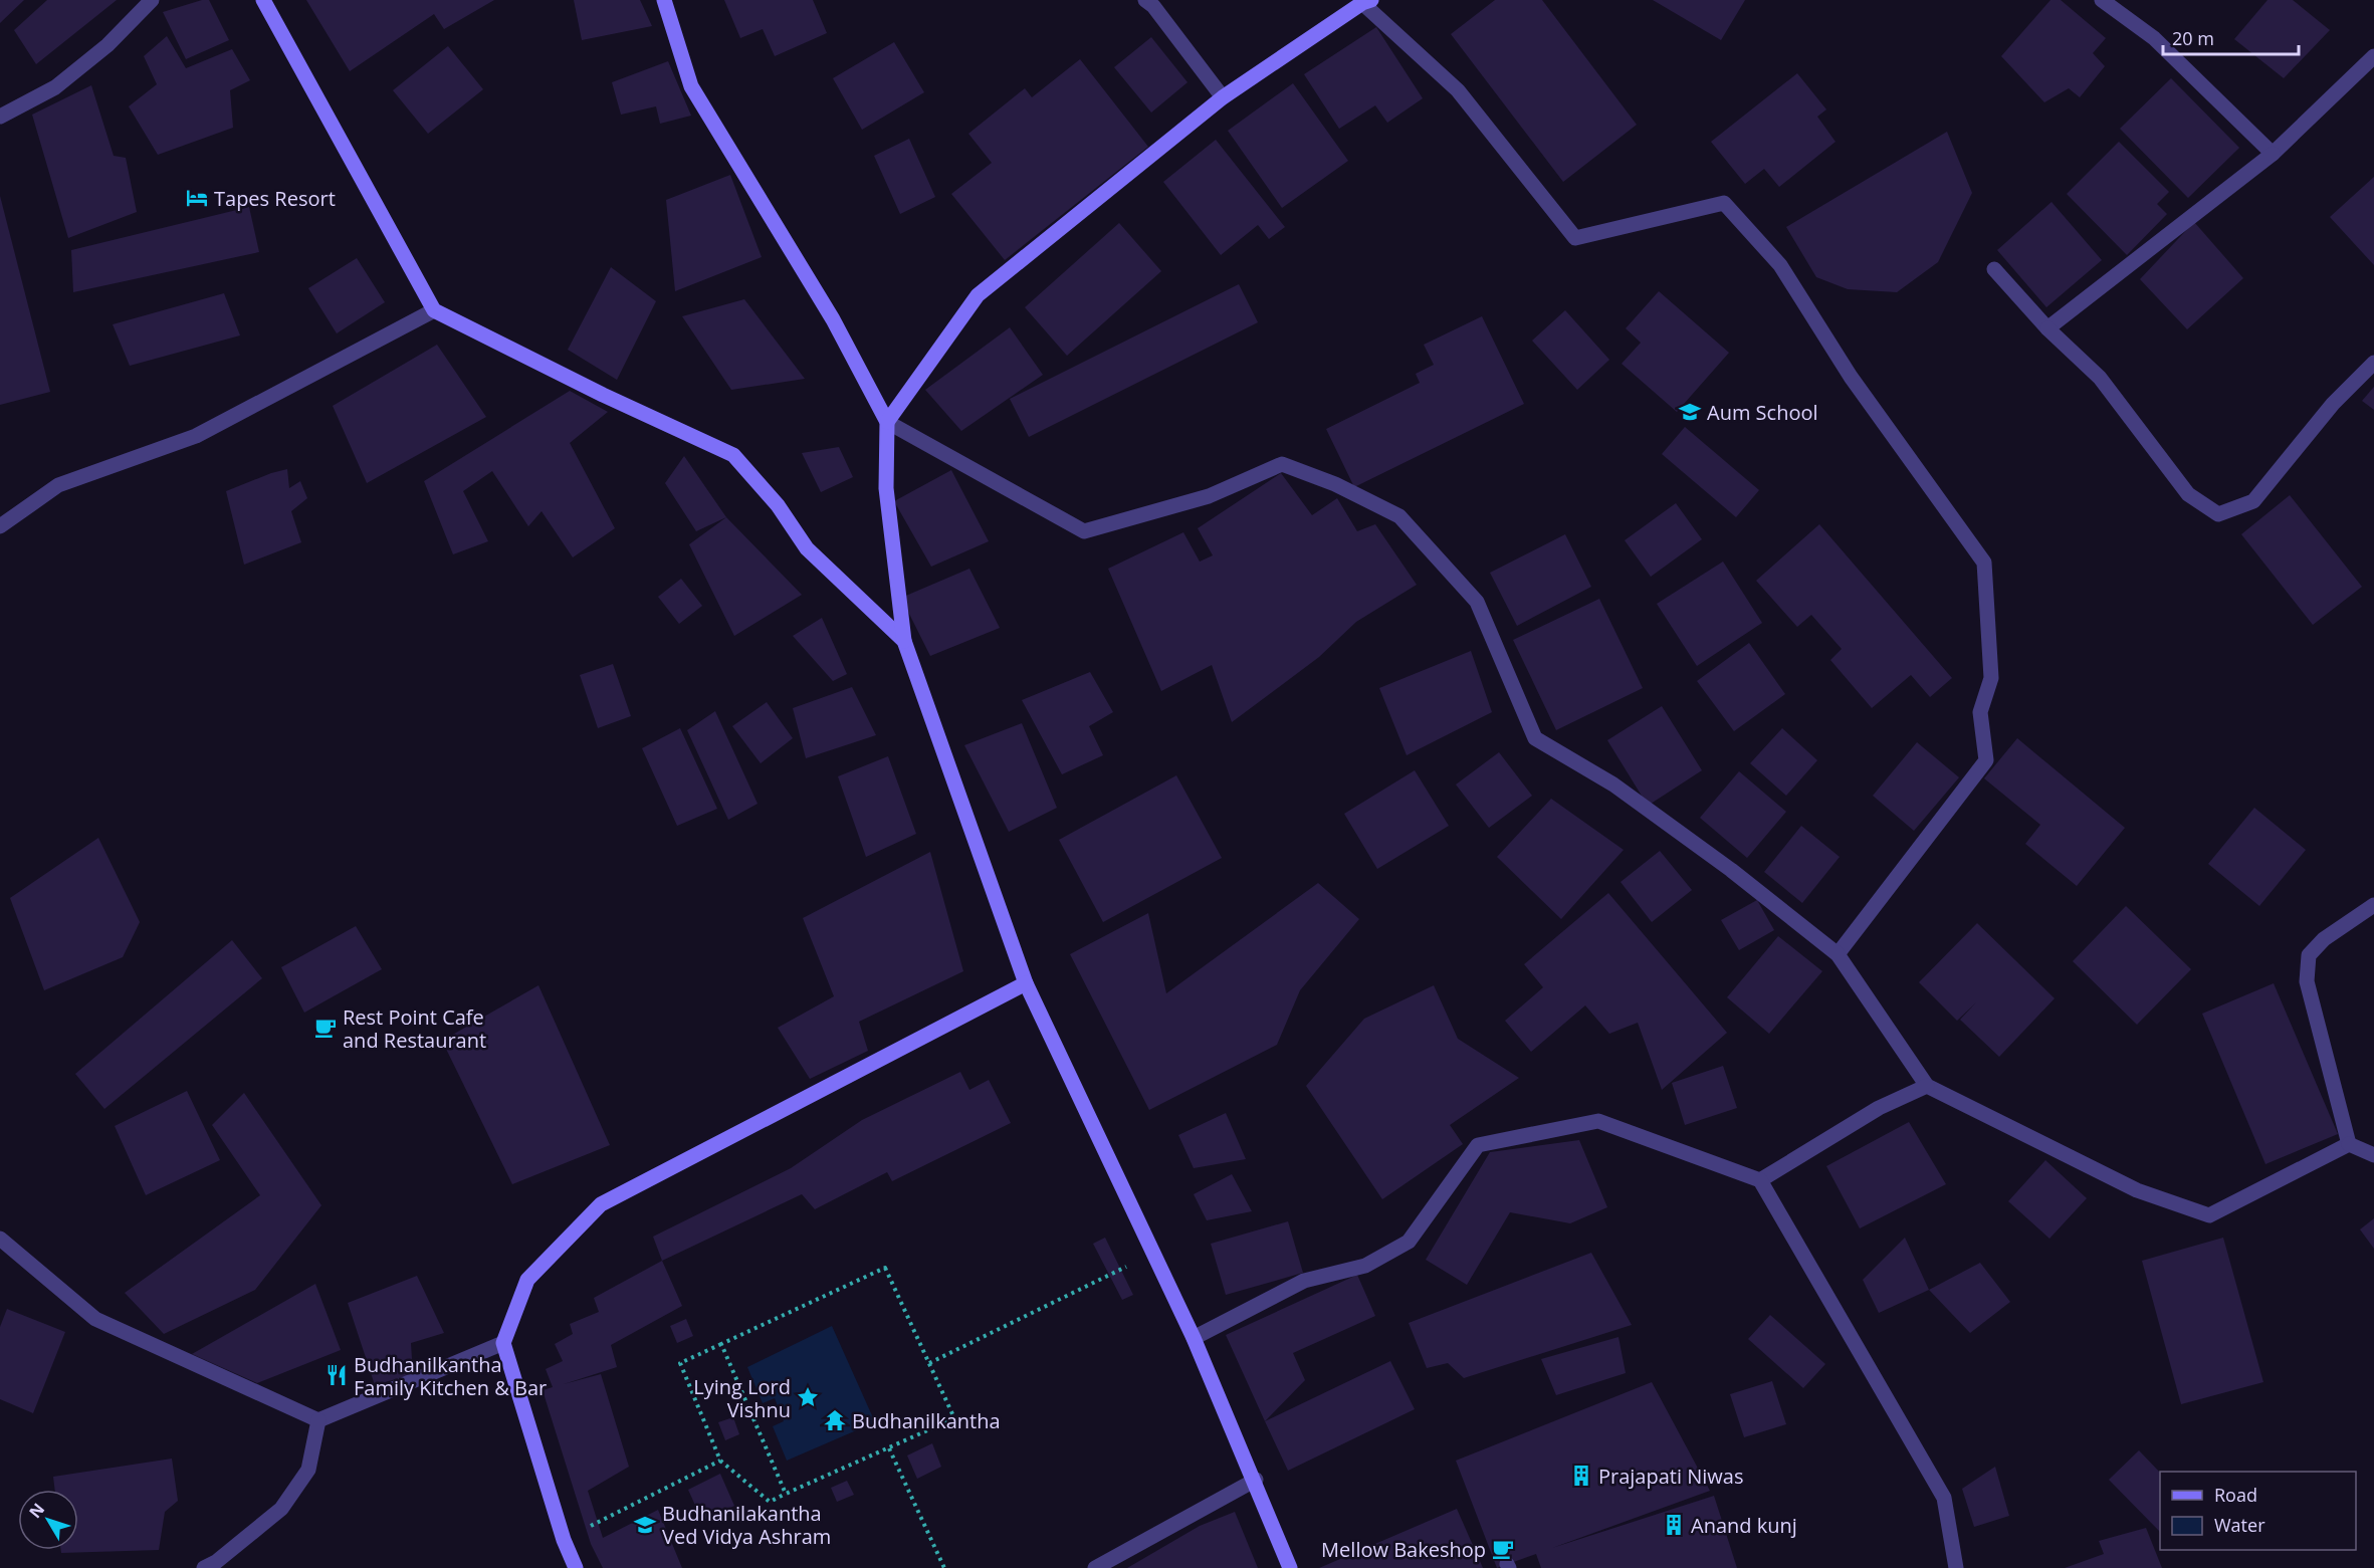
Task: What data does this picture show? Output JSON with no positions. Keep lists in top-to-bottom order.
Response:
{
  "places": {
    "hotel": ["Tapes Resort"],
    "school or university": ["Aum School", "Budhanilakantha Ved Vidya Ashram"],
    "cafe": ["Rest Point Cafe and Restaurant", "Mellow Bakeshop"],
    "restaurant": ["Budhanilkantha Family Kitchen & Bar"],
    "place": ["Lying Lord Vishnu"],
    "temple": ["Budhanilkantha"],
    "building": ["Prajapati Niwas", "Anand kunj"]
  },
  "legend": ["Road", "Water"],
  "scale_bar": "20 m",
  "north": "top left"
}
